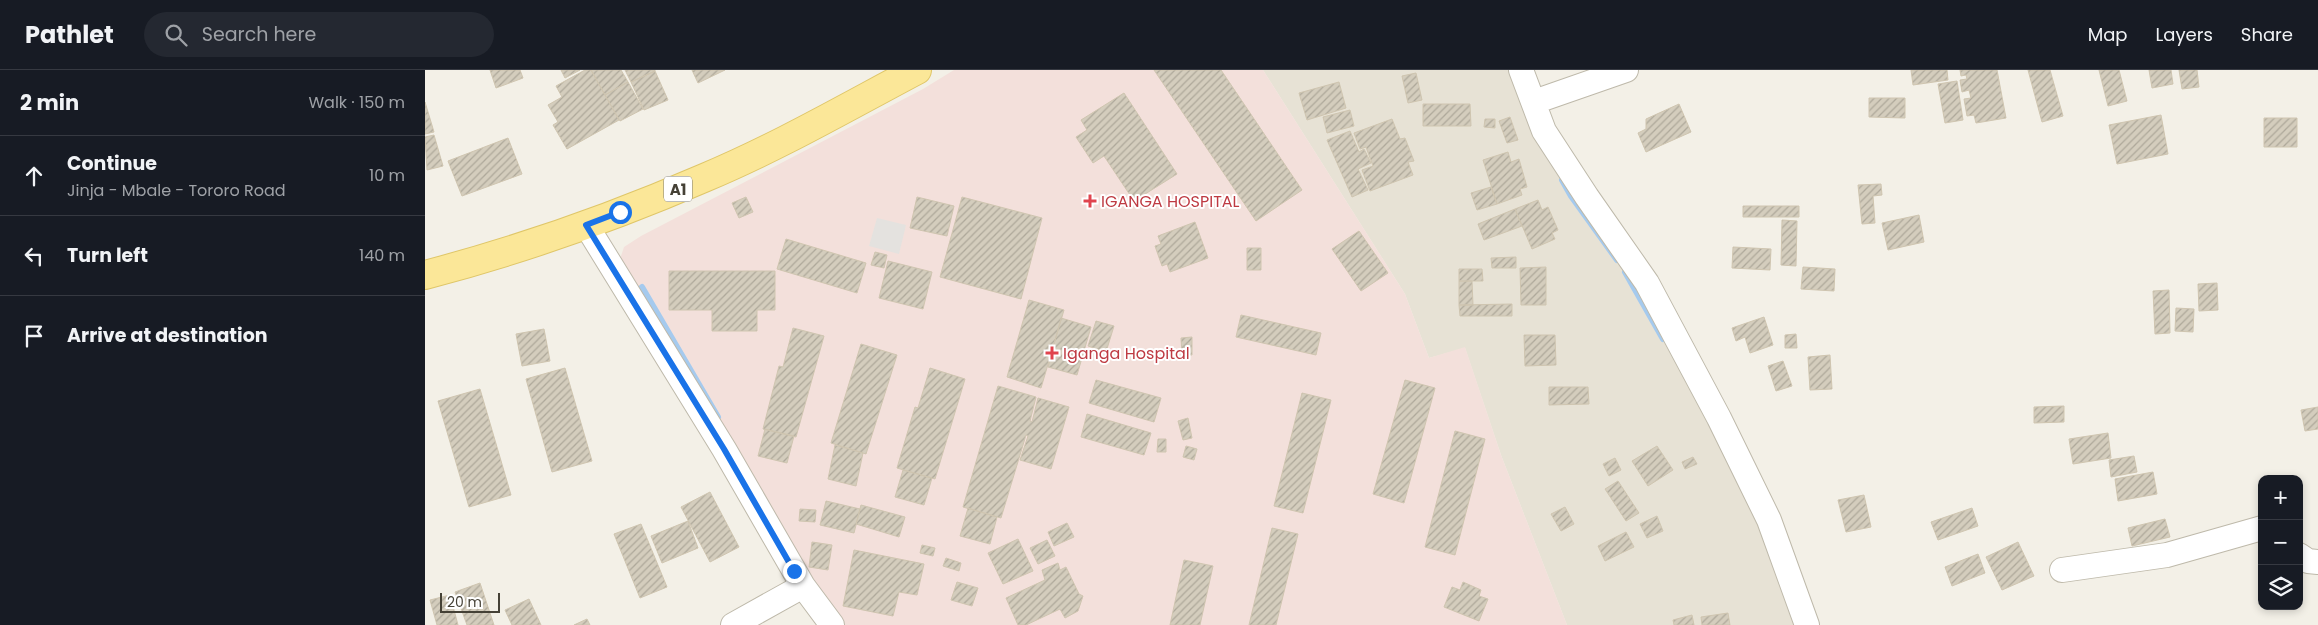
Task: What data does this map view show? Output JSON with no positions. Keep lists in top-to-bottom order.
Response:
{
  "streets": {
    "main road": ["A1"]
  },
  "places": {
    "health": ["IGANGA HOSPITAL", "Iganga Hospital"]
  },
  "scale_bar": "20 m",
  "page": {
    "header": "Pathlet",
    "search": "Search here",
    "nav": ["Map", "Layers", "Share"],
    "heading": ["2 min", "Walk · 150 m"],
    "list": [
      ["Continue", "Jinja - Mbale - Tororo Road", "10 m"],
      ["Turn left", "140 m"],
      "Arrive at destination"
    ],
    "map_buttons": ["+", "−"],
    "scale": "20 m"
  }
}
